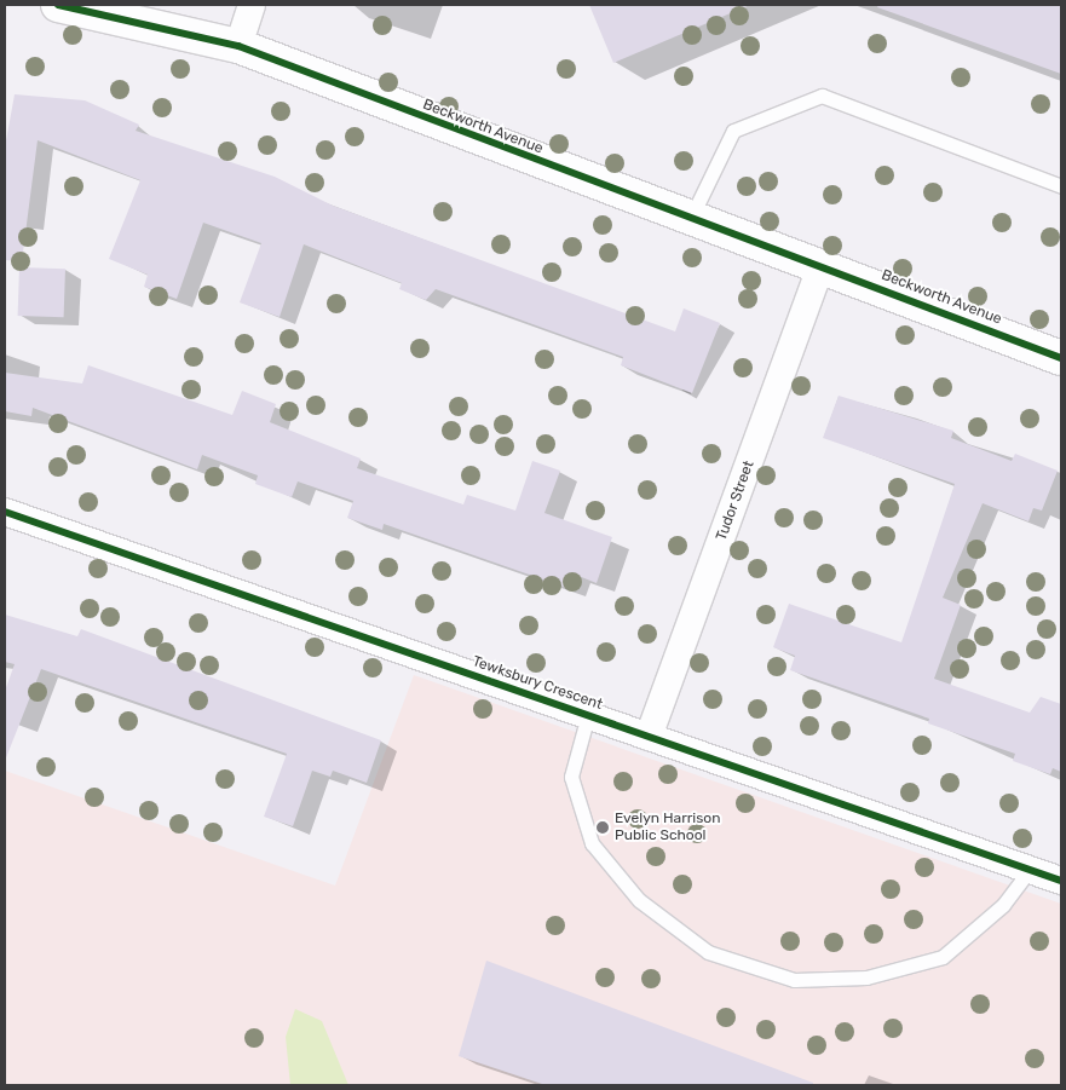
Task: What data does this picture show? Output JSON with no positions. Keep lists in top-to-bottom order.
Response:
{
  "streets": {
    "street": ["Beckworth Avenue", "Tudor Street", "Tewksbury Crescent"]
  },
  "crossings": [
    ["Beckworth Avenue", "Tudor Street"],
    ["Tudor Street", "Tewksbury Crescent"]
  ],
  "places": ["Evelyn Harrison Public School"]
}
